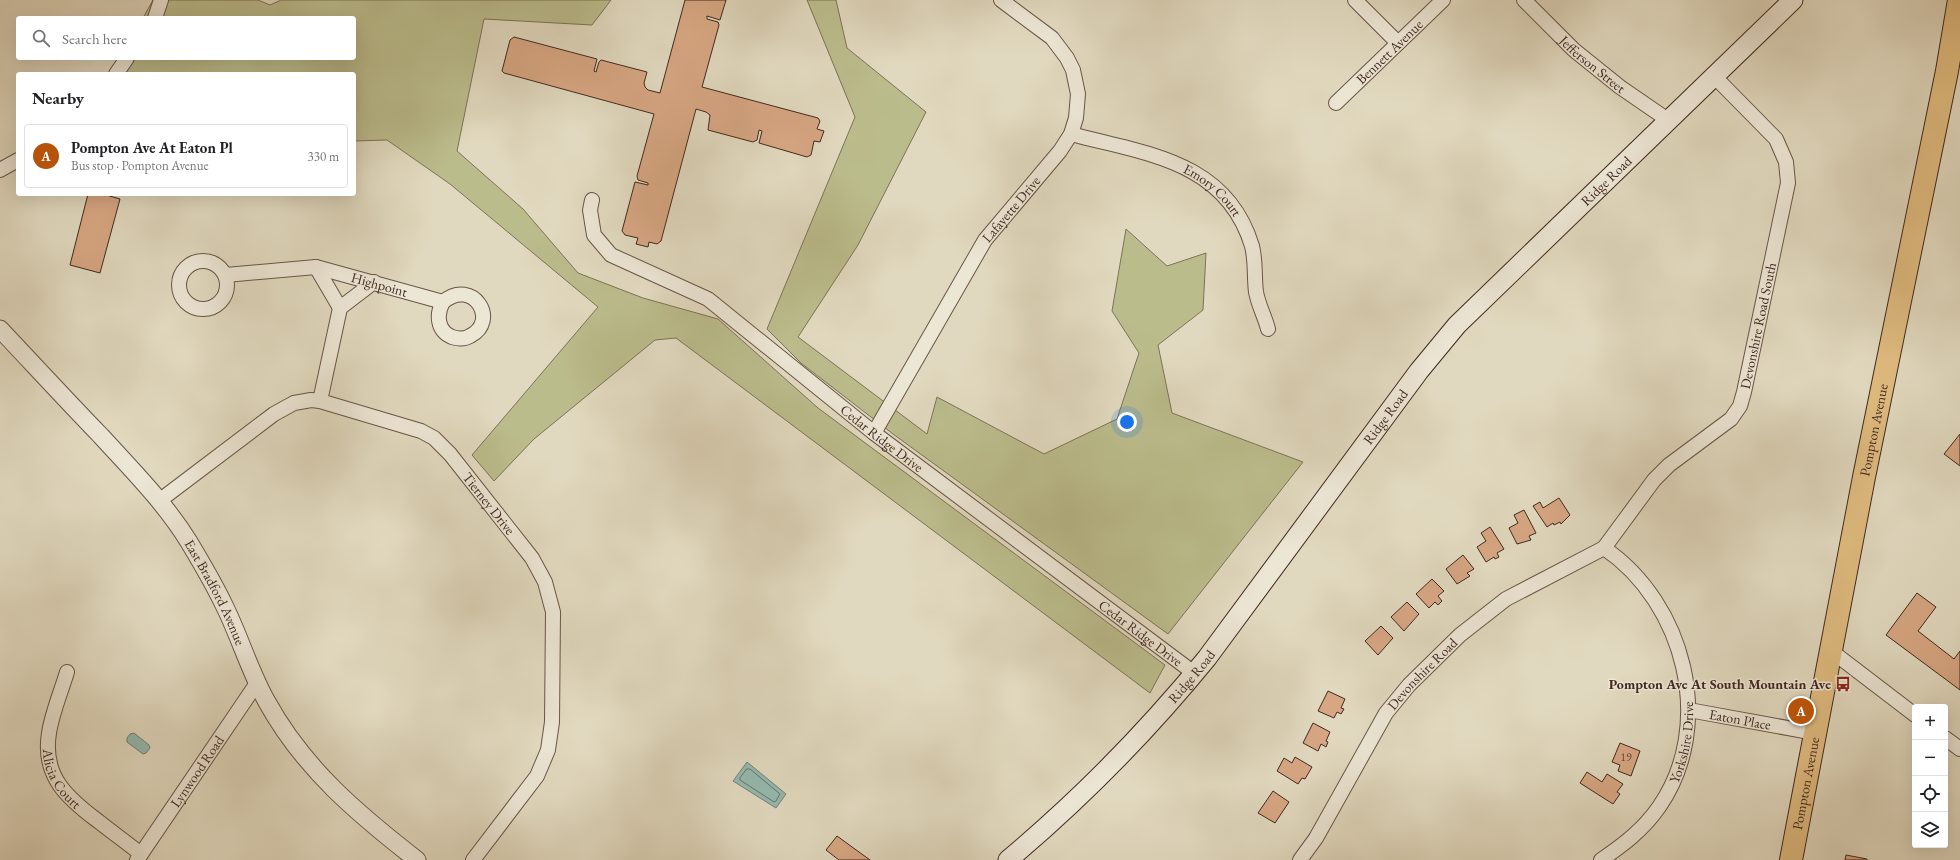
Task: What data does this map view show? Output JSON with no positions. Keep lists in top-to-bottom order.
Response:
{
  "streets": {
    "main road": ["Ridge Road", "Pompton Avenue"],
    "street": [
      "Bennett Avenue",
      "Jefferson Street",
      "Emory Court",
      "Lafayette Drive",
      "Highpoint",
      "Devonshire Road South",
      "Cedar Ridge Drive",
      "Tierney Drive",
      "East Bradford Avenue",
      "Devonshire Road",
      "Eaton Place",
      "Yorkshire Drive",
      "Lynwood Road",
      "Alicia Court"
    ]
  },
  "crossings": [
    ["Jefferson Street", "Ridge Road"],
    ["Ridge Road", "Devonshire Road South"],
    ["Ridge Road", "Cedar Ridge Drive"],
    ["Emory Court", "Lafayette Drive"],
    ["Lafayette Drive", "Cedar Ridge Drive"],
    ["Devonshire Road South", "Devonshire Road"],
    ["Devonshire Road South", "Yorkshire Drive"],
    ["Pompton Avenue", "Eaton Place"],
    ["Tierney Drive", "East Bradford Avenue"],
    ["East Bradford Avenue", "Lynwood Road"],
    ["Devonshire Road", "Yorkshire Drive"],
    ["Eaton Place", "Yorkshire Drive"],
    ["Lynwood Road", "Alicia Court"]
  ],
  "places": {
    "bus stop": ["Pompton Ave At South Mountain Ave"]
  },
  "house_numbers": ["19"],
  "page": {
    "search": "Search here",
    "heading": "Nearby",
    "list": [
      {
        "mark": "A",
        "name": "Pompton Ave At Eaton Pl",
        "note": "Bus stop · Pompton Avenue",
        "value": "330 m"
      }
    ],
    "pins": "A",
    "map_buttons": ["+", "−"]
  }
}
